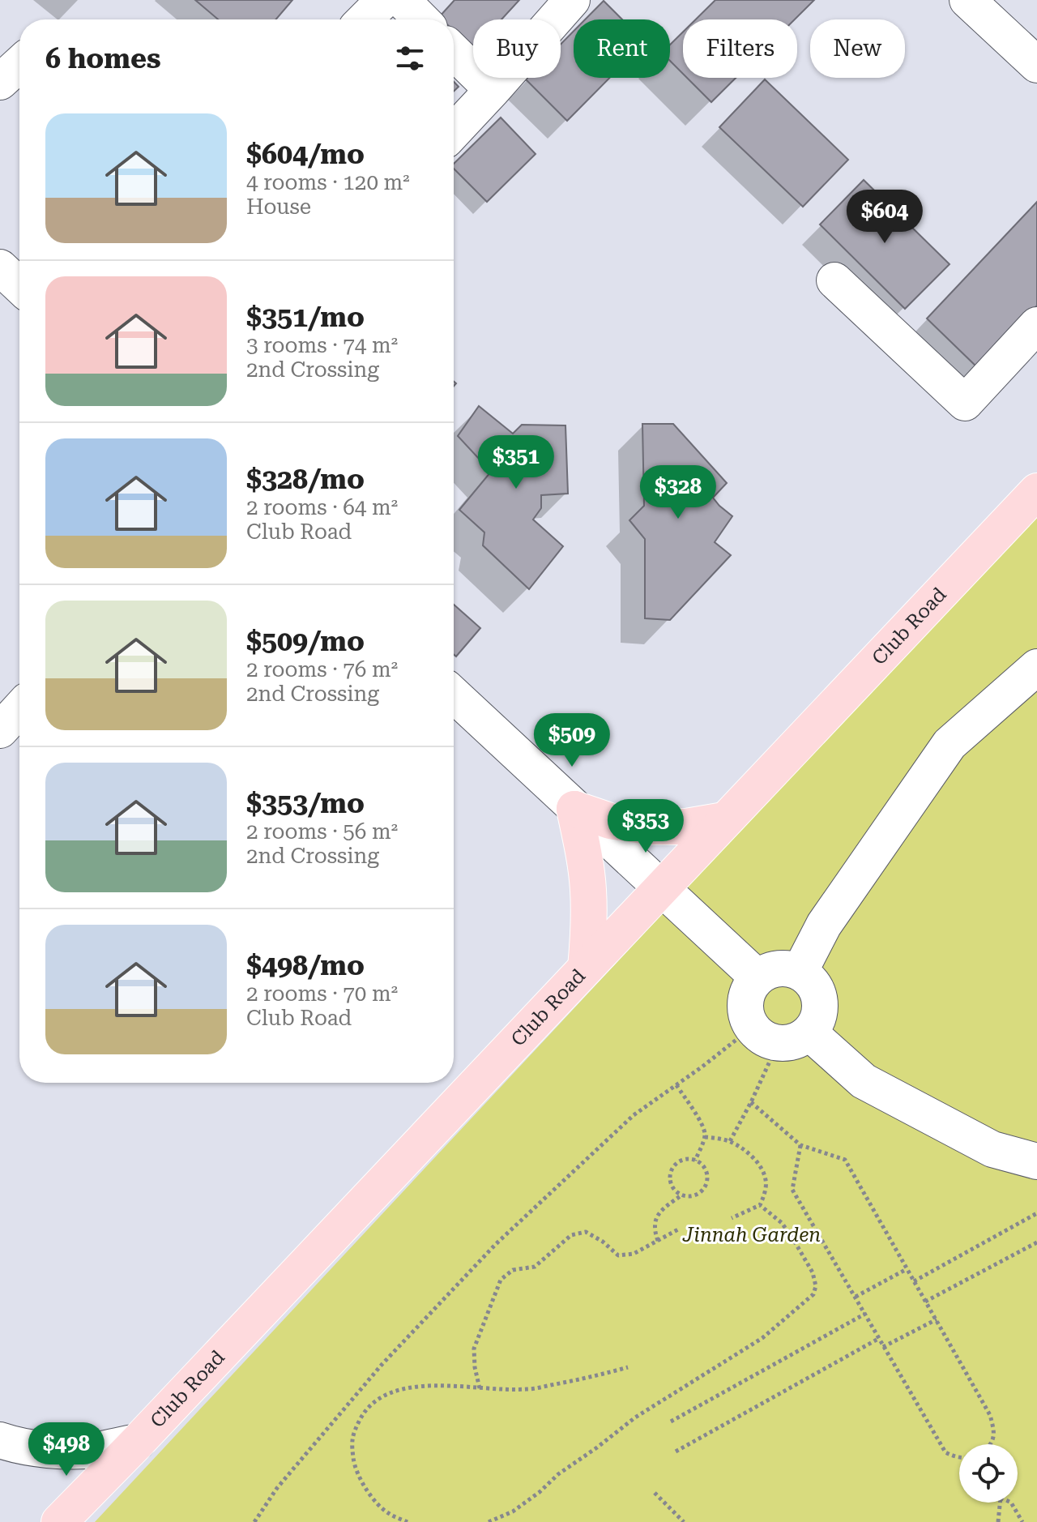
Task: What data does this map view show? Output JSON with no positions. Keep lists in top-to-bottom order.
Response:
{
  "streets": {
    "main road": ["Club Road"]
  },
  "parks": ["Jinnah Garden"],
  "page": {
    "chip": [
      "Buy",
      "Rent",
      "Filters",
      "New"
    ],
    "heading": "6 homes",
    "list": [
      {
        "name": "$604/mo",
        "note": "4 rooms · 120 m² · House"
      },
      {
        "name": "$351/mo",
        "note": "3 rooms · 74 m² · 2nd Crossing"
      },
      {
        "name": "$328/mo",
        "note": "2 rooms · 64 m² · Club Road"
      },
      {
        "name": "$509/mo",
        "note": "2 rooms · 76 m² · 2nd Crossing"
      },
      {
        "name": "$353/mo",
        "note": "2 rooms · 56 m² · 2nd Crossing"
      },
      {
        "name": "$498/mo",
        "note": "2 rooms · 70 m² · Club Road"
      }
    ],
    "price": [
      "$604",
      "$351",
      "$328",
      "$509",
      "$353",
      "$498"
    ]
  }
}
